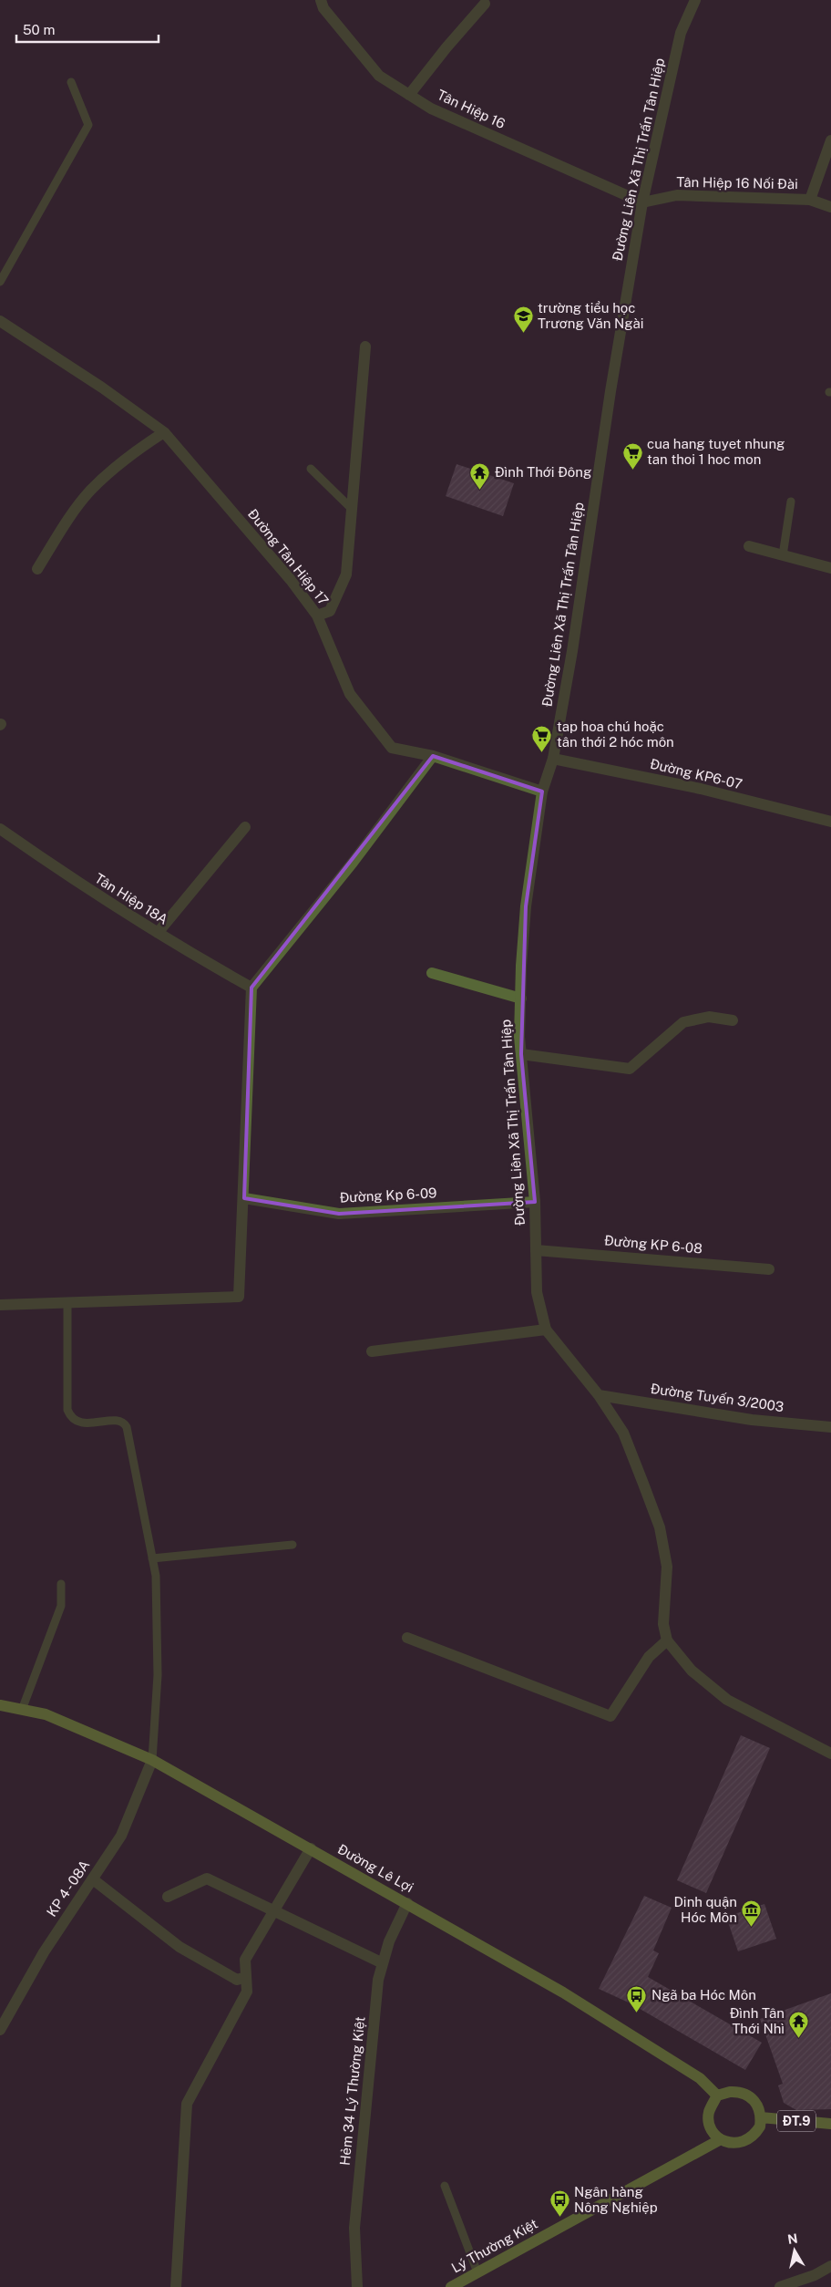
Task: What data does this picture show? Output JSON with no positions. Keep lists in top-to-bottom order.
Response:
{
  "streets": {
    "main road": ["Đường Lê Lợi", "ĐT.9", "Lý Thường Kiệt"],
    "street": [
      "Tân Hiệp 16",
      "Đường Liên Xã Thị Trấn Tân Hiệp",
      "Tân Hiệp 16 Nối Đài",
      "Đường Tân Hiệp 17",
      "Đường KP6-07",
      "Tân Hiệp 18A",
      "Đường Kp 6-09",
      "Đường KP 6-08",
      "Đường Tuyến 3/2003",
      "KP 4 - 08A",
      "Hẻm 34 Lý Thường Kiệt"
    ]
  },
  "crossings": [
    ["Tân Hiệp 16", "Đường Liên Xã Thị Trấn Tân Hiệp"],
    ["Tân Hiệp 16", "Tân Hiệp 16 Nối Đài"],
    ["Đường Liên Xã Thị Trấn Tân Hiệp", "Tân Hiệp 16 Nối Đài"],
    ["Đường Liên Xã Thị Trấn Tân Hiệp", "Đường Tân Hiệp 17"],
    ["Đường Liên Xã Thị Trấn Tân Hiệp", "Đường KP6-07"],
    ["Đường Liên Xã Thị Trấn Tân Hiệp", "Đường Kp 6-09"],
    ["Đường Liên Xã Thị Trấn Tân Hiệp", "Đường KP 6-08"],
    ["Đường Liên Xã Thị Trấn Tân Hiệp", "Đường Tuyến 3/2003"],
    ["Đường Lê Lợi", "KP 4 - 08A"],
    ["Đường Lê Lợi", "Hẻm 34 Lý Thường Kiệt"],
    ["Đường Lê Lợi", "ĐT.9"],
    ["Đường Lê Lợi", "Lý Thường Kiệt"],
    ["ĐT.9", "Lý Thường Kiệt"]
  ],
  "places": {
    "school or university": ["trường tiểu học Trương Văn Ngài"],
    "supermarket": ["cua hang tuyet nhung tan thoi 1 hoc mon", "tap hoa chú hoặc tân thới 2 hóc môn"],
    "temple": ["Đình Thới Đông", "Đình Tân Thới Nhì"],
    "museum": ["Dinh quận Hóc Môn"],
    "bus stop": ["Ngã ba Hóc Môn", "Ngân hàng Nông Nghiệp"]
  },
  "scale_bar": "50 m",
  "north": "top"
}
